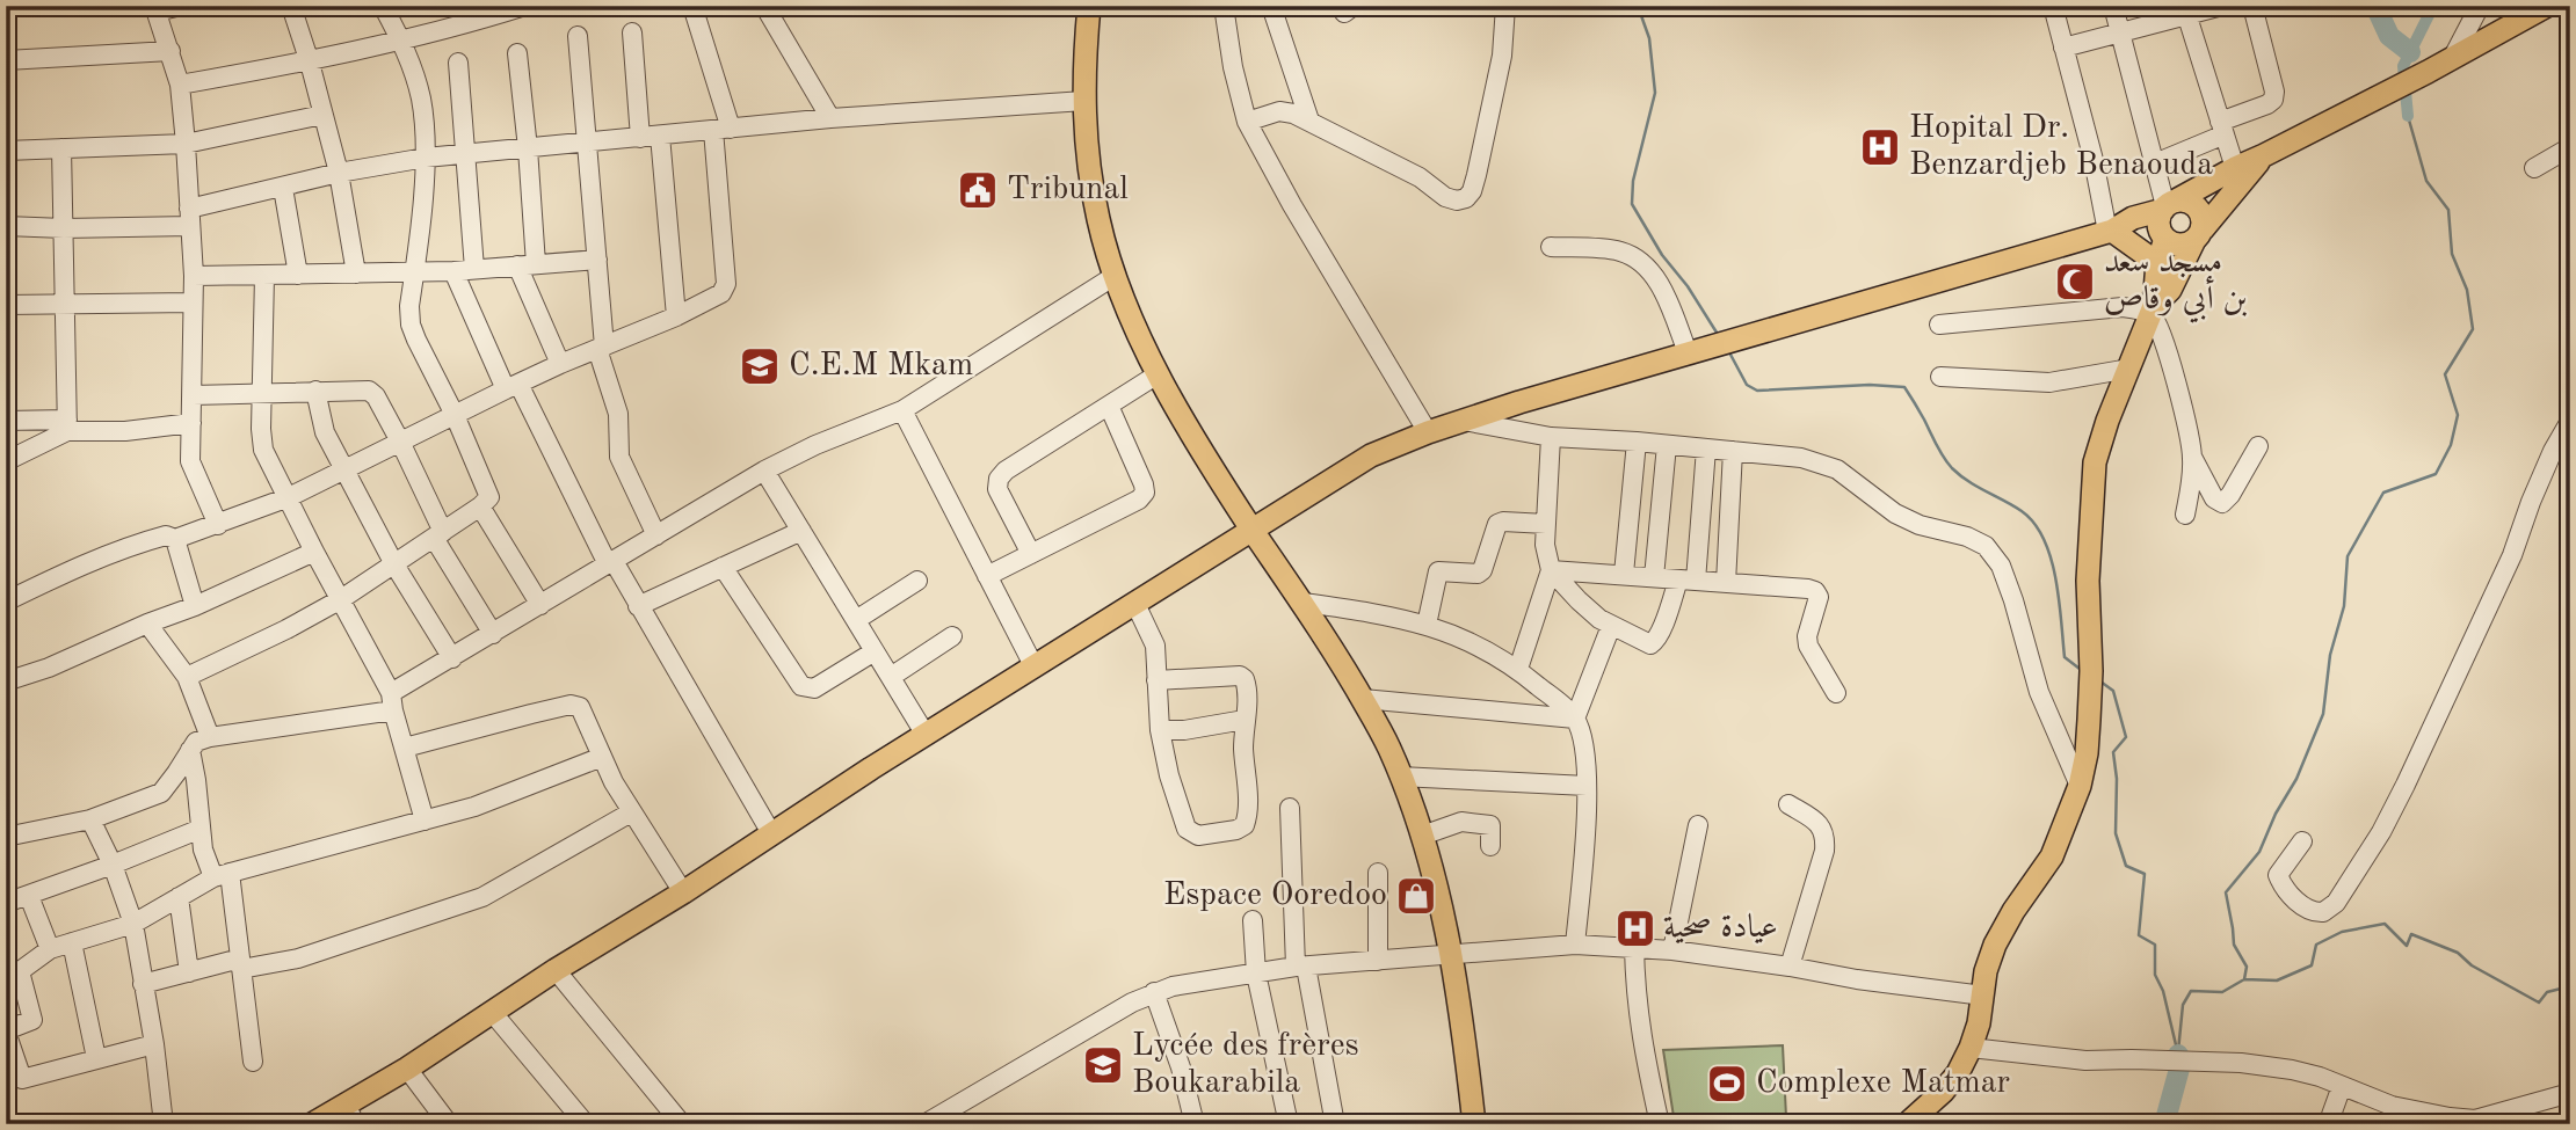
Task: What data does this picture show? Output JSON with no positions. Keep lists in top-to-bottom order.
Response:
{
  "places": {
    "hospital": ["Hopital Dr. Benzardjeb Benaouda", "عيادة صحية"],
    "public building": ["Tribunal"],
    "mosque": ["مسجد سعد بن أبي وقاص"],
    "school or university": ["C.E.M Mkam", "Lycée des frères Boukarabila"],
    "shop": ["Espace Ooredoo"],
    "sports": ["Complexe Matmar"]
  }
}
